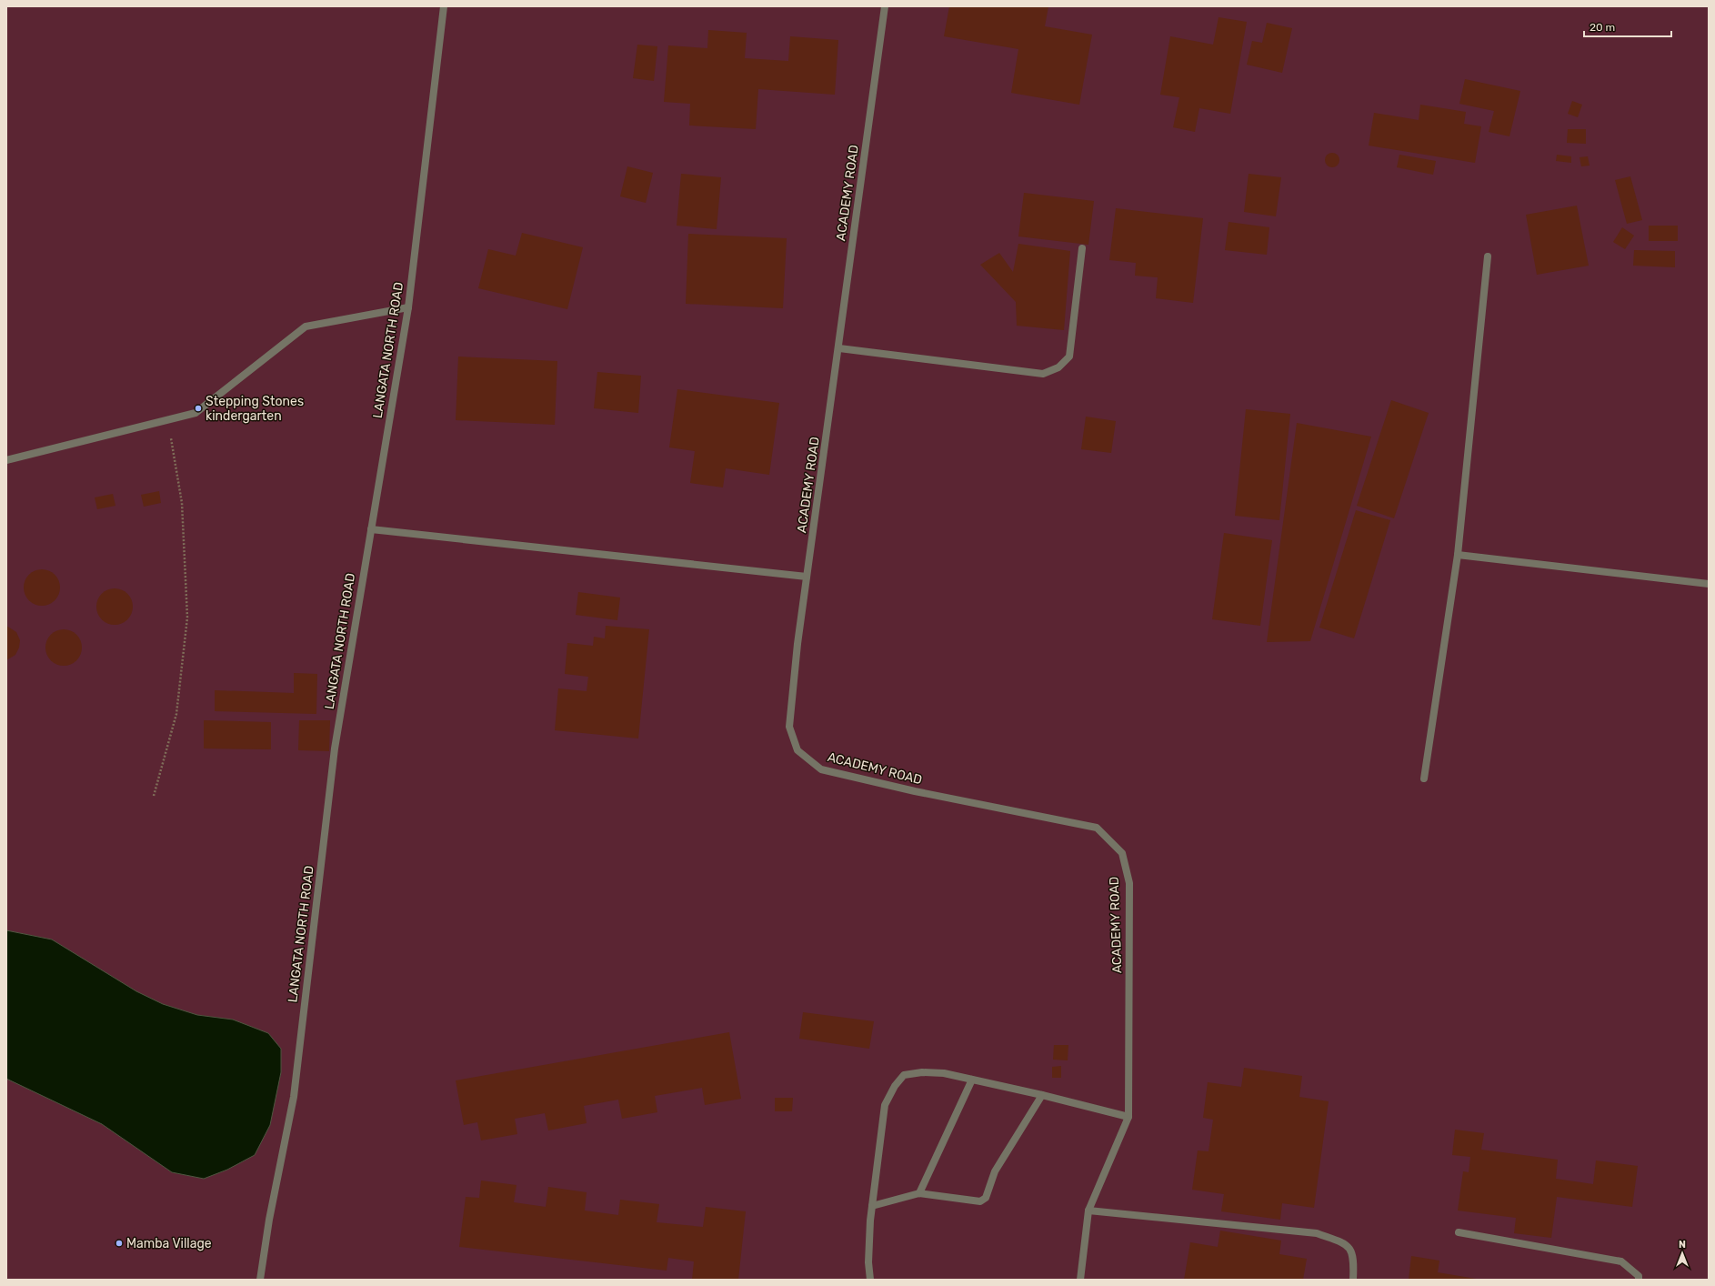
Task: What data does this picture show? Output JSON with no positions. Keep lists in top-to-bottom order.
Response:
{
  "streets": {
    "street": ["ACADEMY ROAD", "LANGATA NORTH ROAD"]
  },
  "places": ["Stepping Stones kindergarten", "Mamba Village"],
  "scale_bar": "20 m",
  "north": "top"
}
